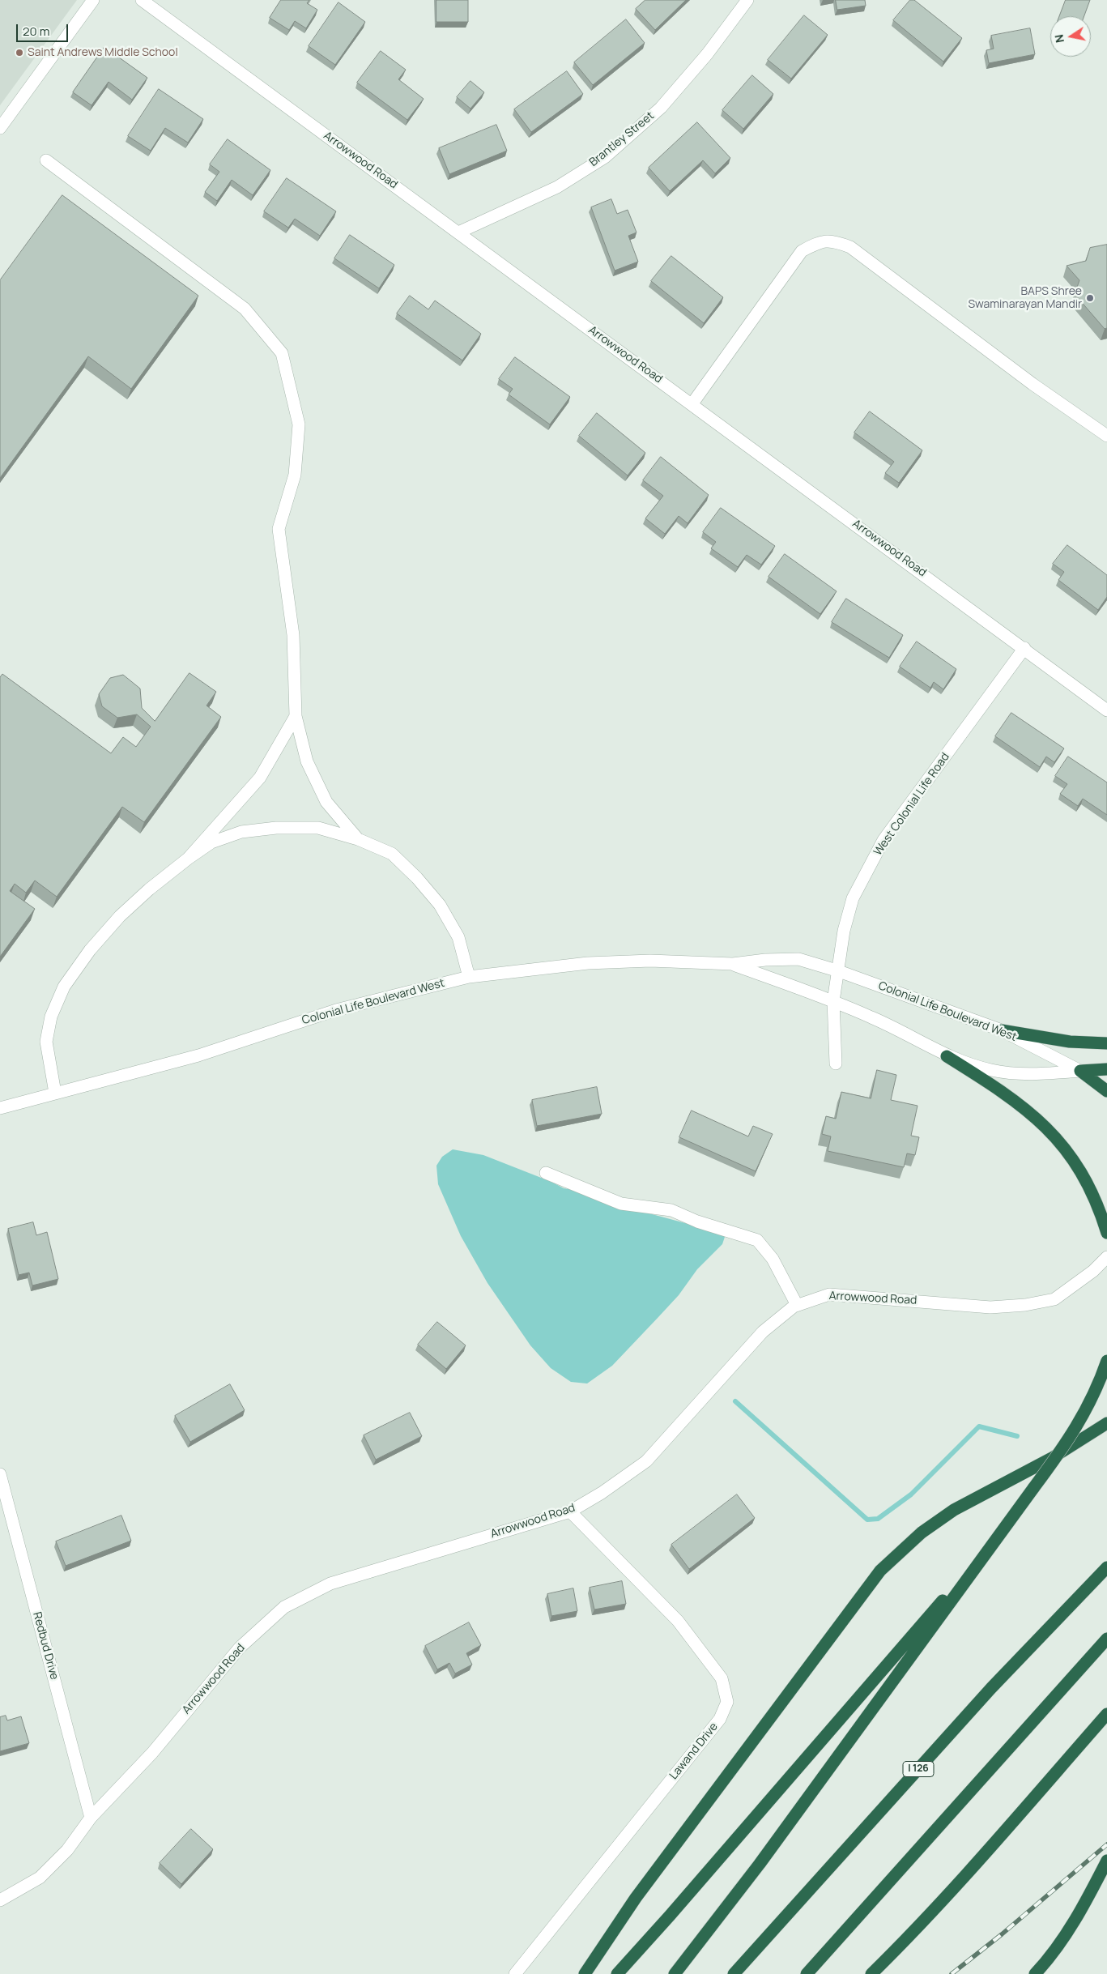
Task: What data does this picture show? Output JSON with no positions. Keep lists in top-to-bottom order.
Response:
{
  "streets": {
    "highway": ["I 126"],
    "street": [
      "Brantley Street",
      "Arrowwood Road",
      "West Colonial Life Road",
      "Colonial Life Boulevard West",
      "Redbud Drive",
      "Lawand Drive"
    ]
  },
  "crossings": [
    ["Brantley Street", "Arrowwood Road"],
    ["Arrowwood Road", "West Colonial Life Road"],
    ["Arrowwood Road", "Redbud Drive"],
    ["Arrowwood Road", "Lawand Drive"],
    ["West Colonial Life Road", "Colonial Life Boulevard West"]
  ],
  "places": ["Saint Andrews Middle School", "BAPS Shree Swaminarayan Mandir"],
  "scale_bar": "20 m",
  "north": "left"
}
